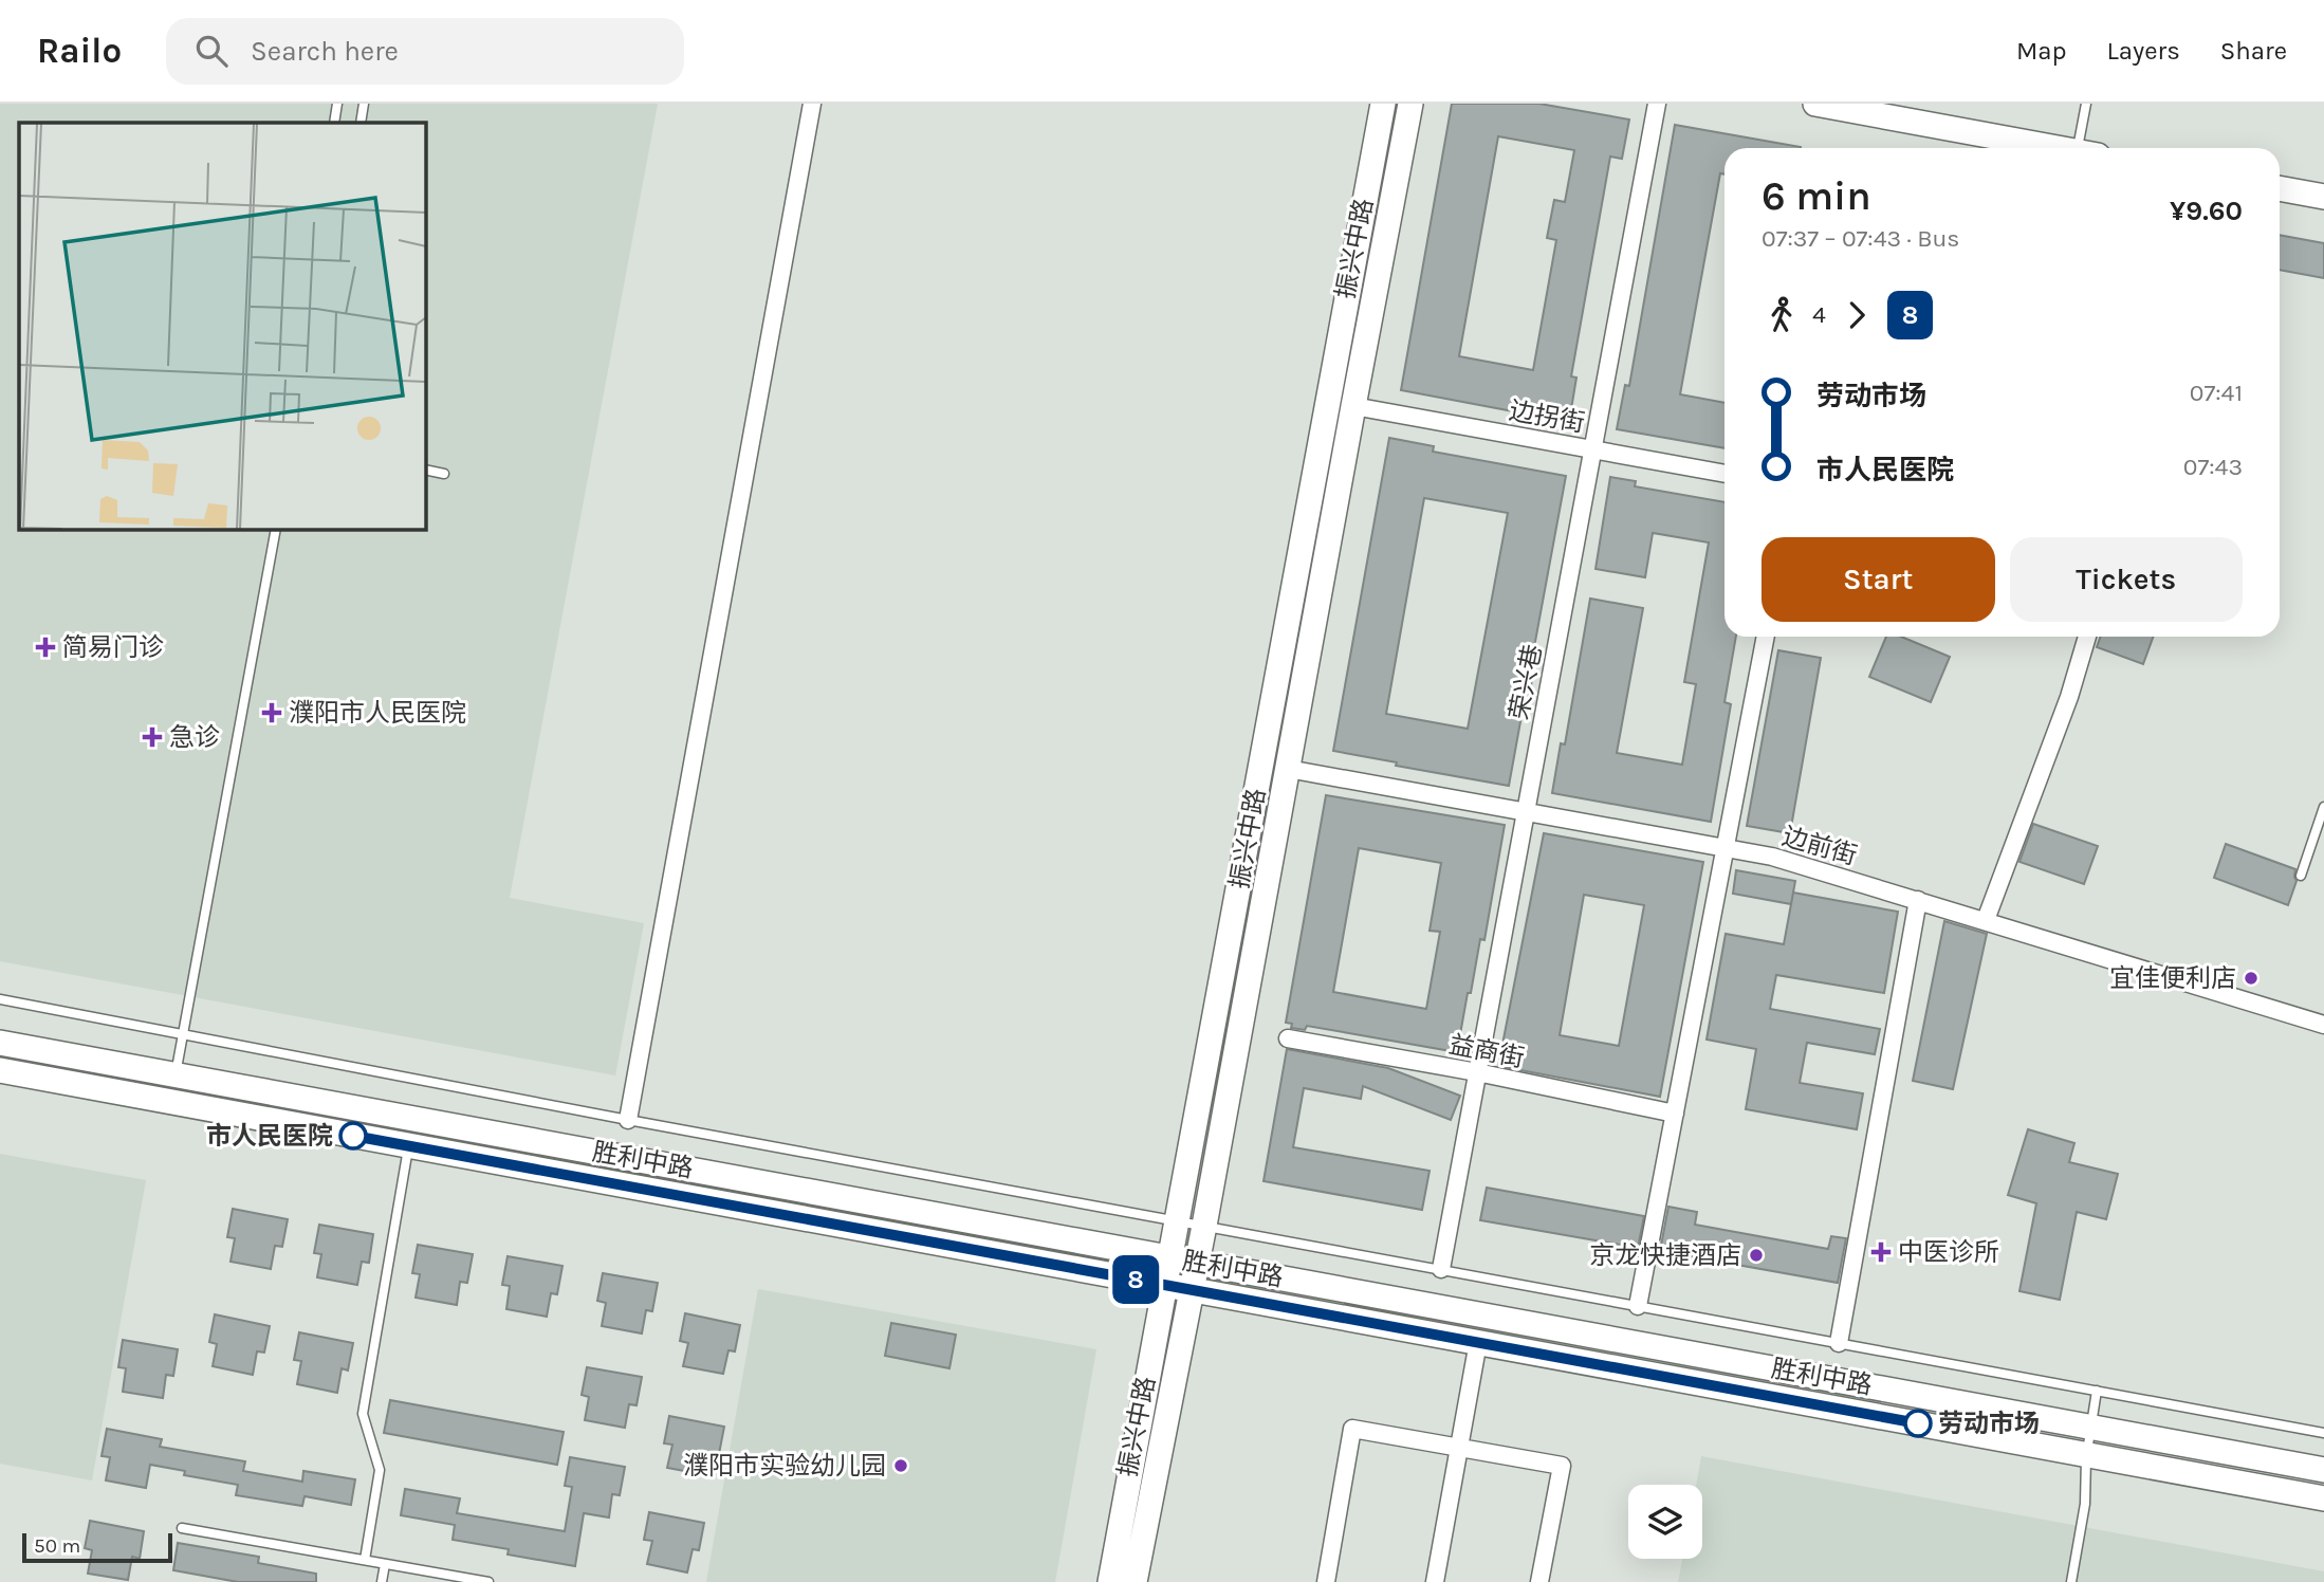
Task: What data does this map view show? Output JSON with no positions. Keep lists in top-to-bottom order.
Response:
{
  "streets": {
    "main road": ["振兴中路", "胜利中路"],
    "street": [
      "边拐街",
      "荣兴巷",
      "边前街",
      "益商街"
    ]
  },
  "crossings": [
    ["振兴中路", "边拐街"],
    ["振兴中路", "边前街"],
    ["振兴中路", "胜利中路"],
    ["边拐街", "荣兴巷"],
    ["荣兴巷", "边前街"],
    ["荣兴巷", "益商街"]
  ],
  "places": {
    "health": [
      "简易门诊",
      "濮阳市人民医院",
      "急诊",
      "中医诊所"
    ],
    "other": [
      "宜佳便利店",
      "市人民医院",
      "京龙快捷酒店",
      "劳动市场",
      "濮阳市实验幼儿园"
    ]
  },
  "lines": ["bus line 8"],
  "scale_bar": "50 m",
  "page": {
    "header": "Railo",
    "search": "Search here",
    "nav": ["Map", "Layers", "Share"],
    "on_map": "8",
    "heading": ["6 min", "07:37 – 07:43 · Bus", "¥9.60"],
    "legs": ["4", "8"],
    "list": [
      {
        "name": "劳动市场",
        "value": "07:41"
      },
      {
        "name": "市人民医院",
        "value": "07:43"
      }
    ],
    "buttons": ["Start", "Tickets"],
    "scale": "50 m"
  }
}
